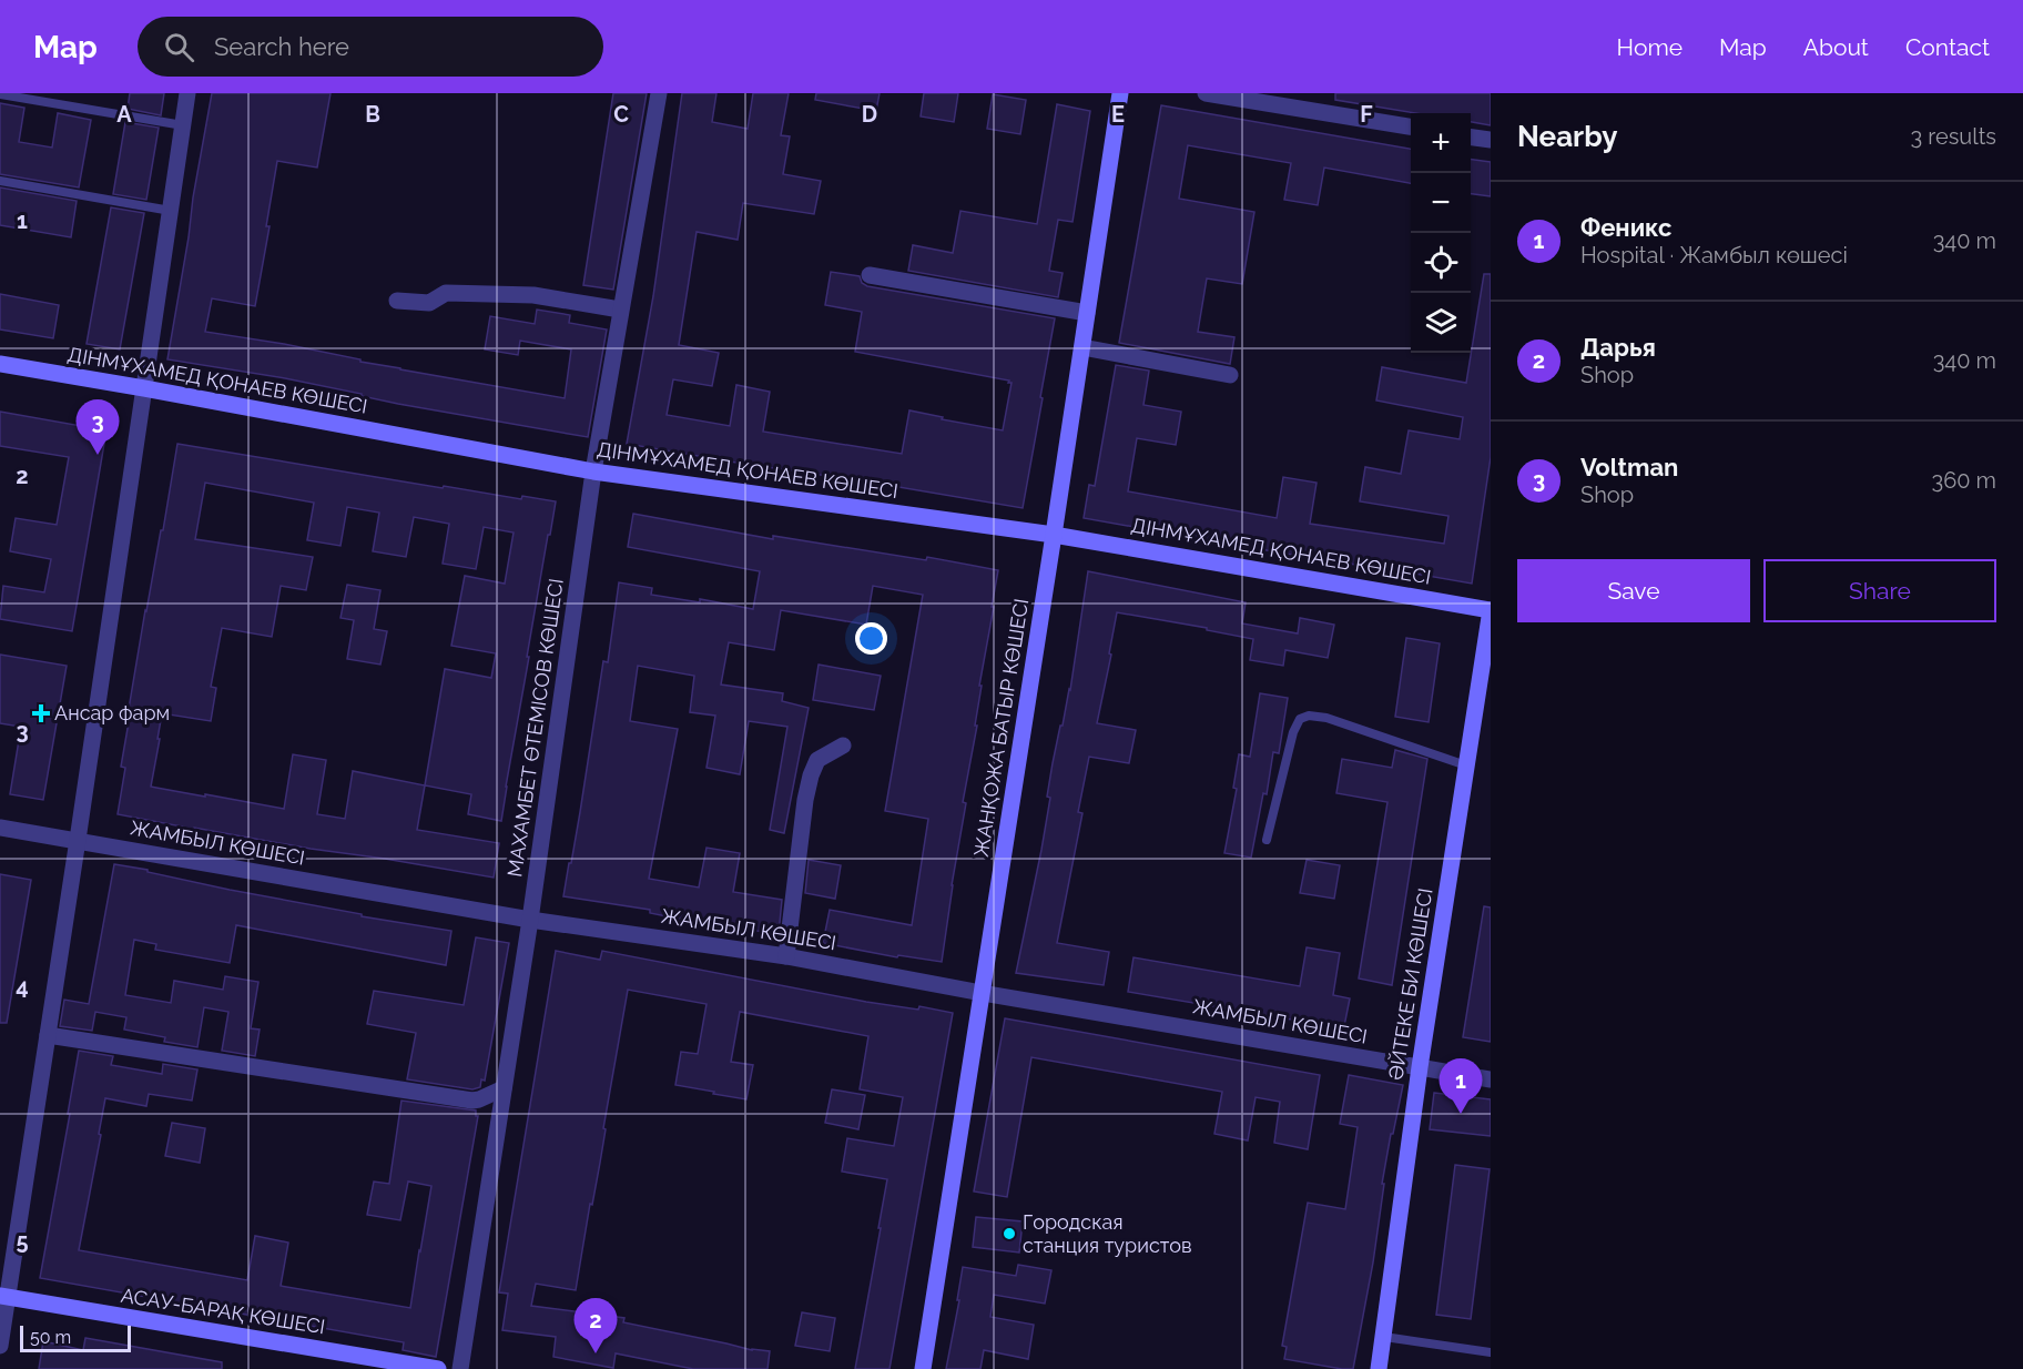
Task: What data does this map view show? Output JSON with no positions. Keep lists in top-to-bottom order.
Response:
{
  "streets": {
    "street": [
      "ДІНМҰХАМЕД ҚОНАЕВ КӨШЕСІ",
      "МАХАМБЕТ ӨТЕМІСОВ КӨШЕСІ",
      "ЖАНҚОЖА БАТЫР КӨШЕСІ",
      "ЖАМБЫЛ КӨШЕСІ",
      "ӘЙТЕКЕ БИ КӨШЕСІ",
      "АСАУ-БАРАҚ КӨШЕСІ"
    ]
  },
  "crossings": [
    ["ДІНМҰХАМЕД ҚОНАЕВ КӨШЕСІ", "МАХАМБЕТ ӨТЕМІСОВ КӨШЕСІ"],
    ["ДІНМҰХАМЕД ҚОНАЕВ КӨШЕСІ", "ЖАНҚОЖА БАТЫР КӨШЕСІ"],
    ["ДІНМҰХАМЕД ҚОНАЕВ КӨШЕСІ", "ӘЙТЕКЕ БИ КӨШЕСІ"],
    ["МАХАМБЕТ ӨТЕМІСОВ КӨШЕСІ", "ЖАМБЫЛ КӨШЕСІ"],
    ["ЖАНҚОЖА БАТЫР КӨШЕСІ", "ЖАМБЫЛ КӨШЕСІ"],
    ["ЖАМБЫЛ КӨШЕСІ", "ӘЙТЕКЕ БИ КӨШЕСІ"]
  ],
  "places": {
    "health": ["Ансар фарм"],
    "other": ["Городская станция туристов"]
  },
  "scale_bar": "50 m",
  "page": {
    "header": "Map",
    "search": "Search here",
    "nav": [
      "Home",
      "Map",
      "About",
      "Contact"
    ],
    "heading": ["Nearby", "3 results"],
    "map_buttons": ["+", "−"],
    "list": [
      {
        "mark": "1",
        "name": "Феникс",
        "note": "Hospital · Жамбыл көшесі",
        "value": "340 m"
      },
      {
        "mark": "2",
        "name": "Дарья",
        "note": "Shop",
        "value": "340 m"
      },
      {
        "mark": "3",
        "name": "Voltman",
        "note": "Shop",
        "value": "360 m"
      }
    ],
    "pins": ["3", "1", "2"],
    "buttons": ["Save", "Share"],
    "scale": "50 m"
  },
  "grid": {
    "columns": [
      "A",
      "B",
      "C",
      "D",
      "E",
      "F"
    ],
    "rows": [
      "1",
      "2",
      "3",
      "4",
      "5"
    ]
  }
}
